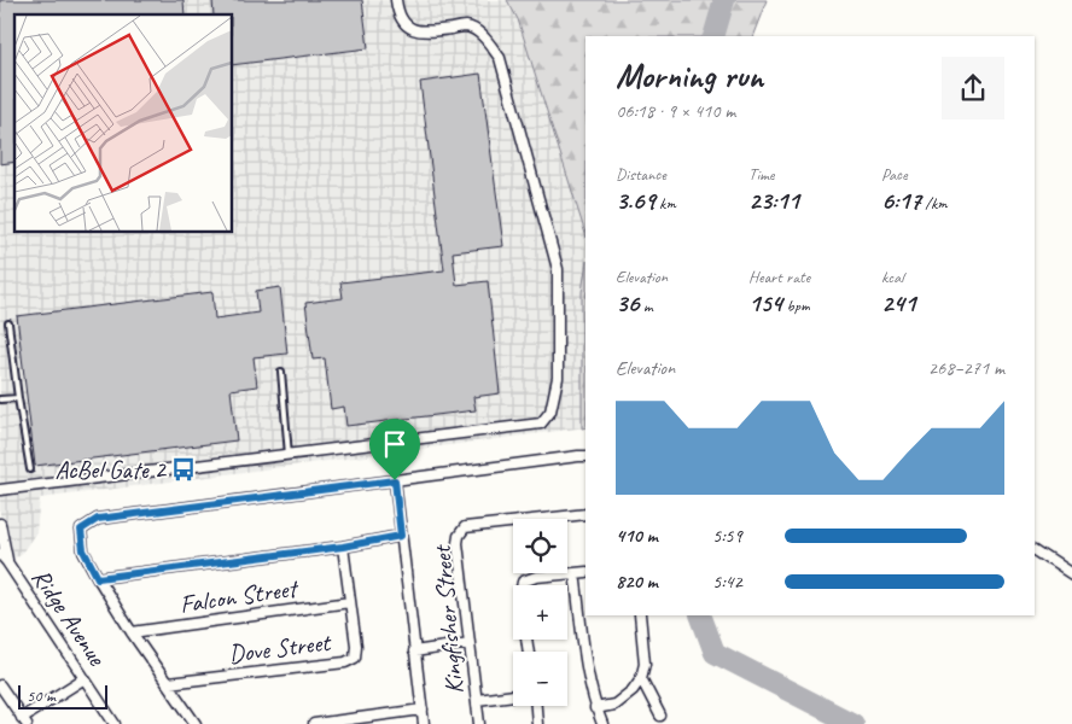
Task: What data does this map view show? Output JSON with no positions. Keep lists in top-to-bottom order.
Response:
{
  "streets": {
    "street": [
      "Falcon Street",
      "Ridge Avenue",
      "Kingfisher Street",
      "Dove Street"
    ]
  },
  "crossings": [
    ["Falcon Street", "Dove Street"]
  ],
  "places": {
    "bus stop": ["AcBel Gate 2"]
  },
  "scale_bar": "50 m",
  "page": {
    "heading": ["Morning run", "06:18 · 9 × 410 m"],
    "stats": [
      ["Distance", "3.69 km"],
      ["Time", "23:11"],
      ["Pace", "6:17 /km"],
      ["Elevation", "36 m"],
      ["Heart rate", "154 bpm"],
      ["kcal", "241"]
    ],
    "chart": ["Elevation", "268–271 m"],
    "list": [
      {
        "name": "410 m",
        "note": "5:59"
      },
      {
        "name": "820 m",
        "note": "5:42"
      }
    ],
    "map_buttons": ["+", "−"],
    "scale": "50 m"
  }
}
